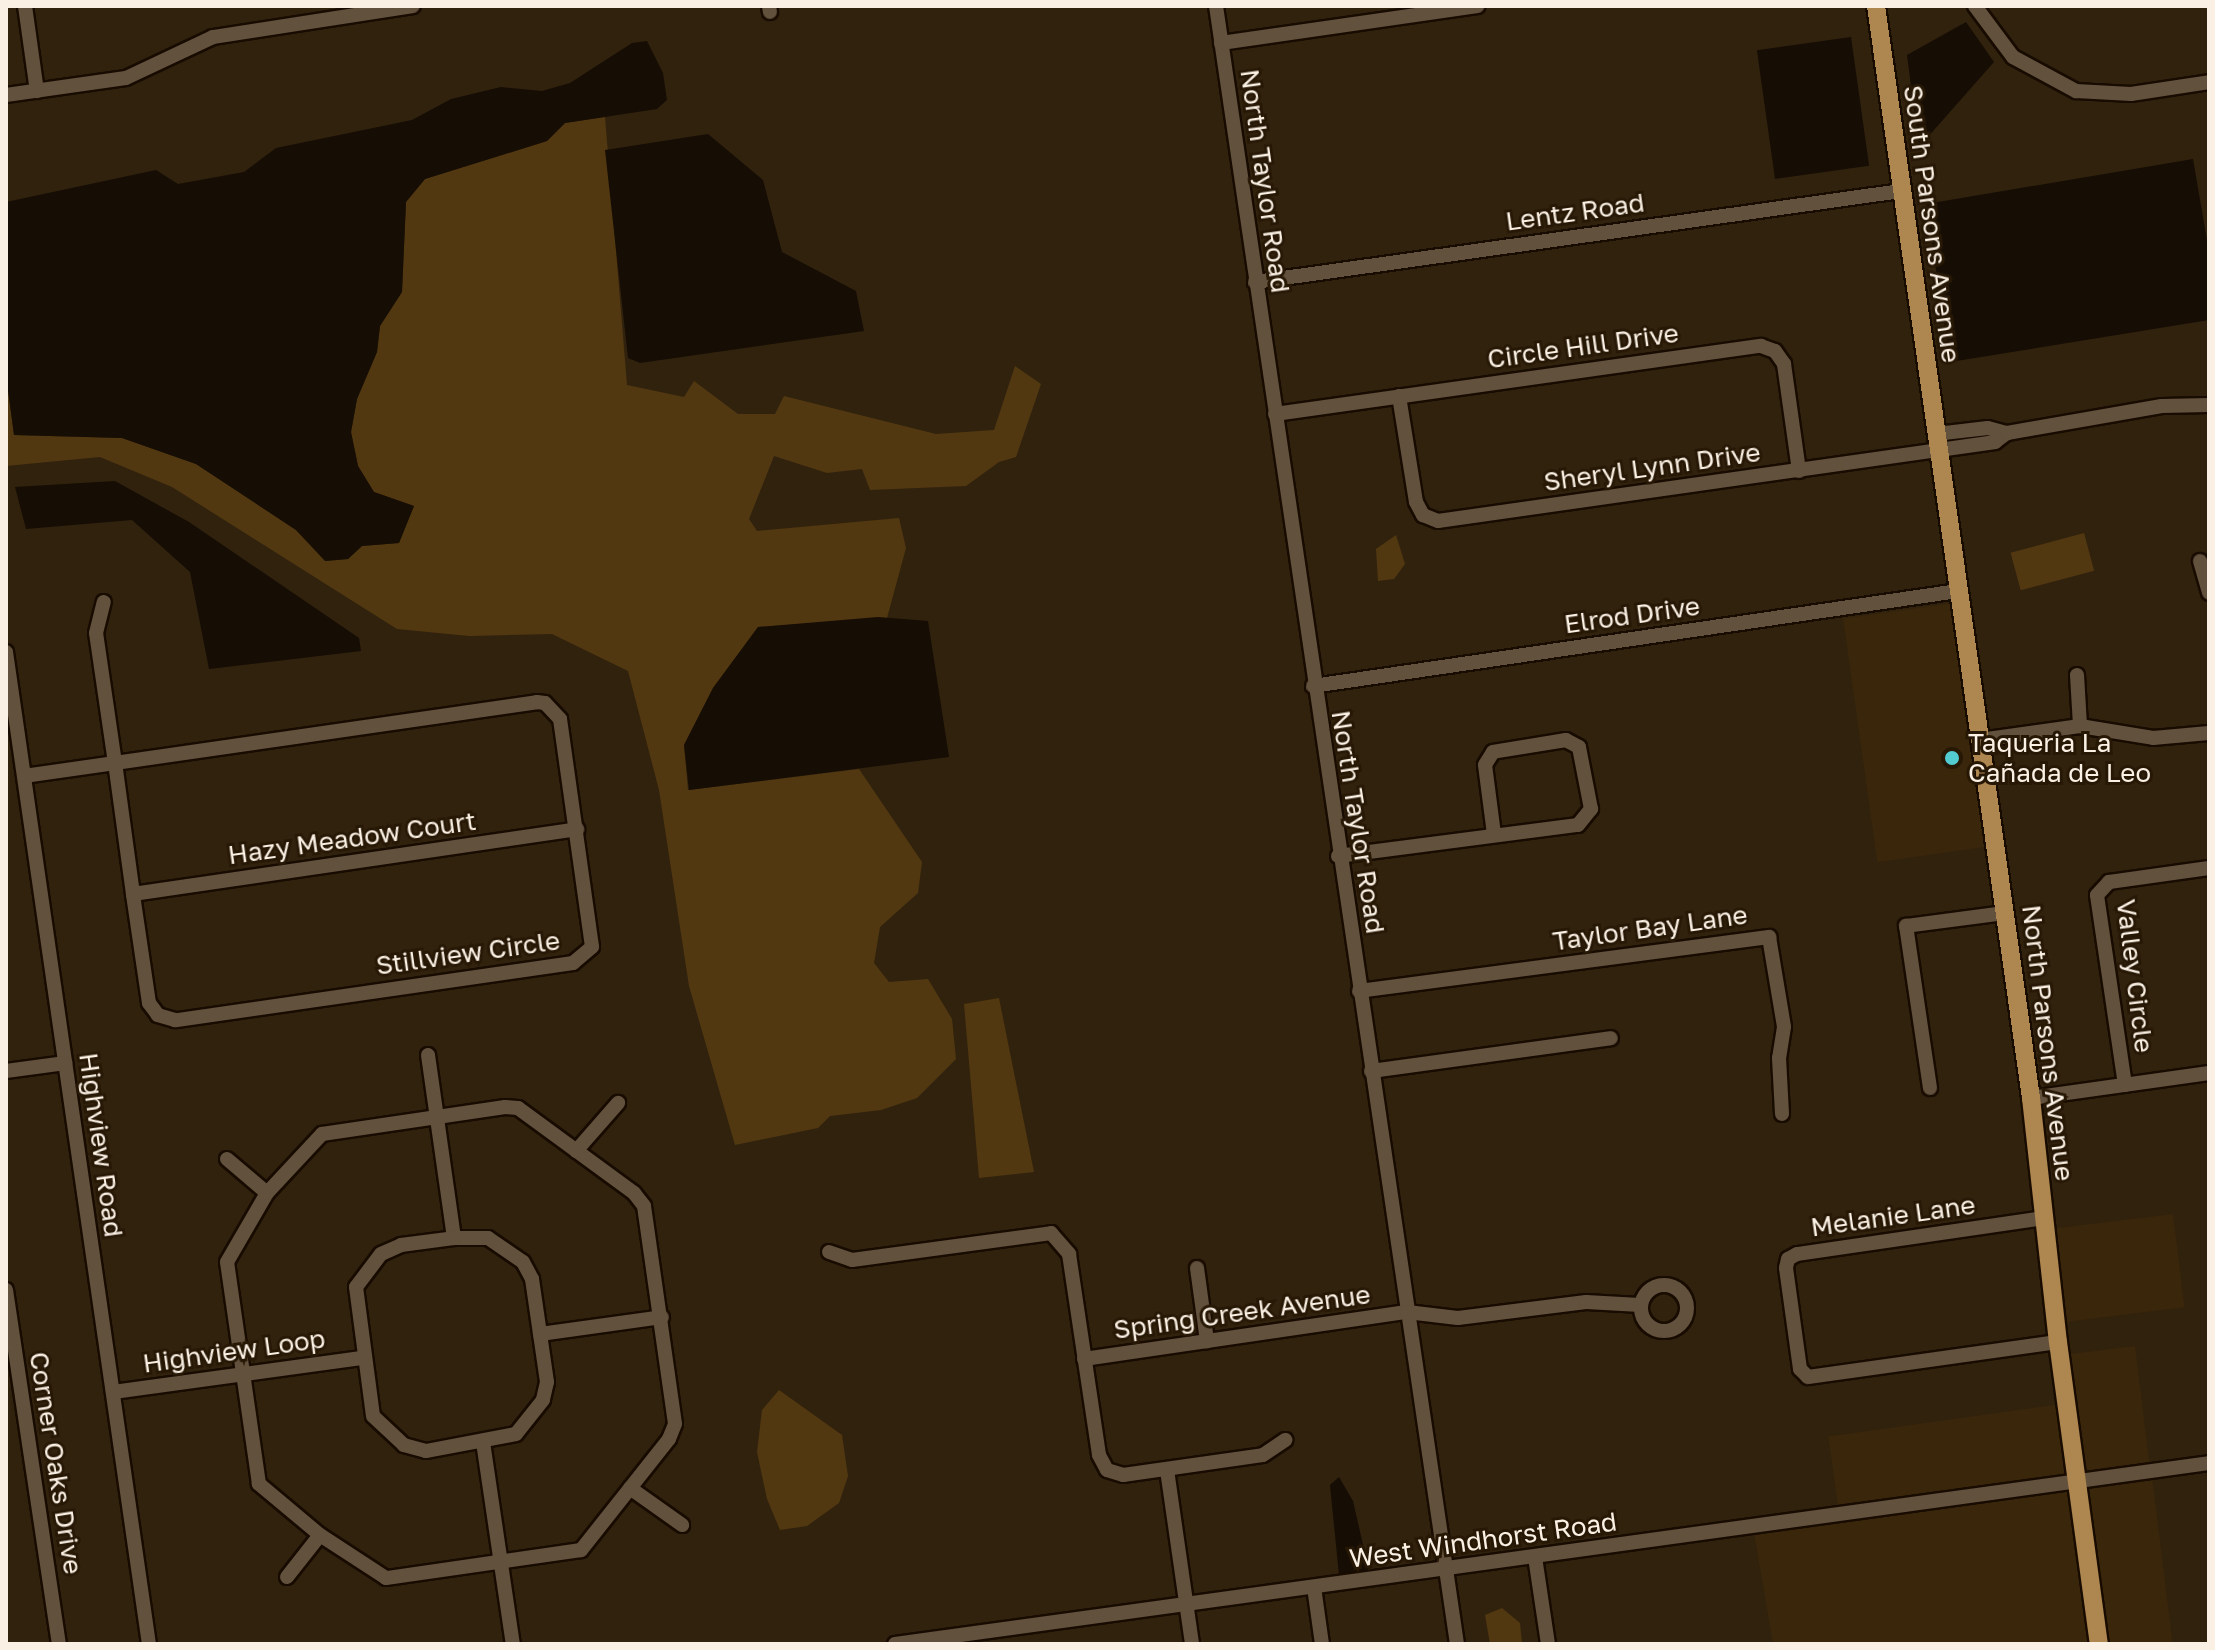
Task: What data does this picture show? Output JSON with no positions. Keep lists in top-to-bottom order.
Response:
{
  "streets": {
    "main road": ["South Parsons Avenue", "North Parsons Avenue"],
    "street": [
      "North Taylor Road",
      "Lentz Road",
      "Circle Hill Drive",
      "Sheryl Lynn Drive",
      "Elrod Drive",
      "Hazy Meadow Court",
      "Taylor Bay Lane",
      "Stillview Circle",
      "Valley Circle",
      "Highview Road",
      "Melanie Lane",
      "Spring Creek Avenue",
      "Highview Loop",
      "Corner Oaks Drive",
      "West Windhorst Road"
    ]
  },
  "crossings": [
    ["North Taylor Road", "Lentz Road"],
    ["North Taylor Road", "Circle Hill Drive"],
    ["North Taylor Road", "Elrod Drive"],
    ["North Taylor Road", "Taylor Bay Lane"],
    ["North Taylor Road", "Spring Creek Avenue"],
    ["North Taylor Road", "West Windhorst Road"],
    ["Lentz Road", "South Parsons Avenue"],
    ["South Parsons Avenue", "Sheryl Lynn Drive"],
    ["South Parsons Avenue", "North Parsons Avenue"],
    ["Circle Hill Drive", "Sheryl Lynn Drive"],
    ["Sheryl Lynn Drive", "North Parsons Avenue"],
    ["Elrod Drive", "North Parsons Avenue"],
    ["Hazy Meadow Court", "Stillview Circle"],
    ["Stillview Circle", "Highview Road"],
    ["North Parsons Avenue", "Melanie Lane"],
    ["North Parsons Avenue", "West Windhorst Road"],
    ["Highview Road", "Highview Loop"]
  ],
  "places": ["Taqueria La Cañada de Leo"]
}
